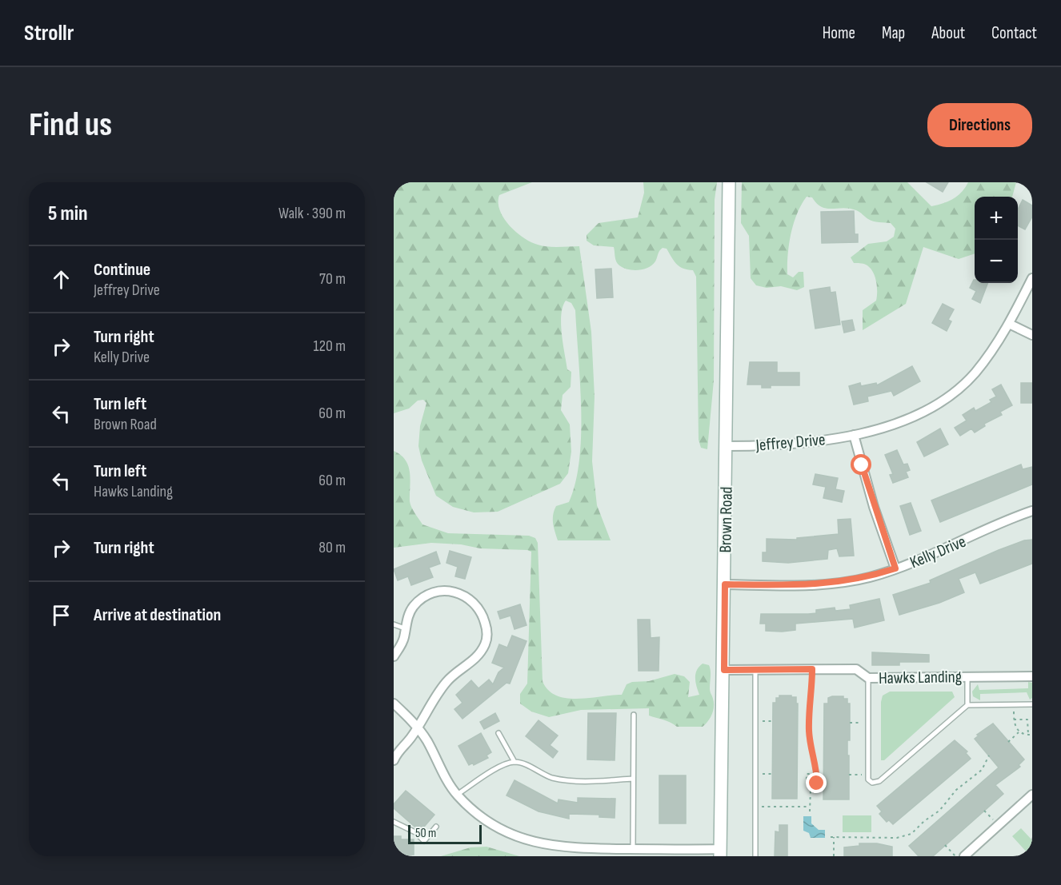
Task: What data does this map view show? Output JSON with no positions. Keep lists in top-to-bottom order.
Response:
{
  "streets": {
    "street": [
      "Jeffrey Drive",
      "Brown Road",
      "Kelly Drive",
      "Hawks Landing"
    ]
  },
  "crossings": [
    ["Jeffrey Drive", "Brown Road"],
    ["Brown Road", "Kelly Drive"],
    ["Brown Road", "Hawks Landing"]
  ],
  "scale_bar": "50 m",
  "page": {
    "header": "Strollr",
    "nav": [
      "Home",
      "Map",
      "About",
      "Contact"
    ],
    "buttons": "Directions",
    "title": "Find us",
    "heading": ["5 min", "Walk · 390 m"],
    "map_buttons": ["+", "−"],
    "list": [
      ["Continue", "Jeffrey Drive", "70 m"],
      ["Turn right", "Kelly Drive", "120 m"],
      ["Turn left", "Brown Road", "60 m"],
      ["Turn left", "Hawks Landing", "60 m"],
      ["Turn right", "80 m"],
      "Arrive at destination"
    ],
    "scale": "50 m"
  }
}
